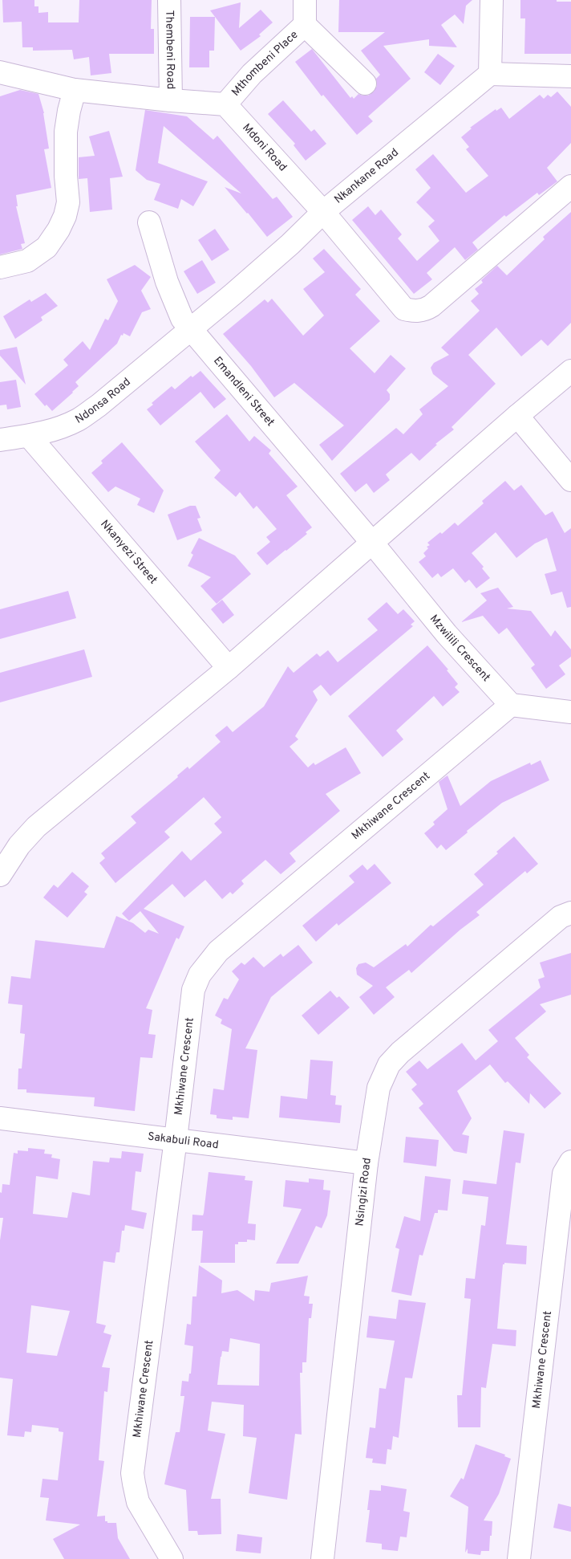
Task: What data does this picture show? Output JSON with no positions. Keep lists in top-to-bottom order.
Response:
{
  "streets": {
    "street": [
      "Thembeni Road",
      "Mthombeni Place",
      "Mdoni Road",
      "Nkankane Road",
      "Emandleni Street",
      "Ndonsa Road",
      "Nkanyezi Street",
      "Mzwilili Crescent",
      "Mkhiwane Crescent",
      "Sakabuli Road",
      "Nsingizi Road"
    ]
  },
  "crossings": [
    ["Mthombeni Place", "Mdoni Road"],
    ["Mdoni Road", "Nkankane Road"],
    ["Nkankane Road", "Emandleni Street"],
    ["Nkankane Road", "Ndonsa Road"],
    ["Emandleni Street", "Ndonsa Road"],
    ["Emandleni Street", "Mzwilili Crescent"],
    ["Ndonsa Road", "Nkanyezi Street"],
    ["Mzwilili Crescent", "Mkhiwane Crescent"],
    ["Mkhiwane Crescent", "Sakabuli Road"],
    ["Sakabuli Road", "Nsingizi Road"]
  ]
}
